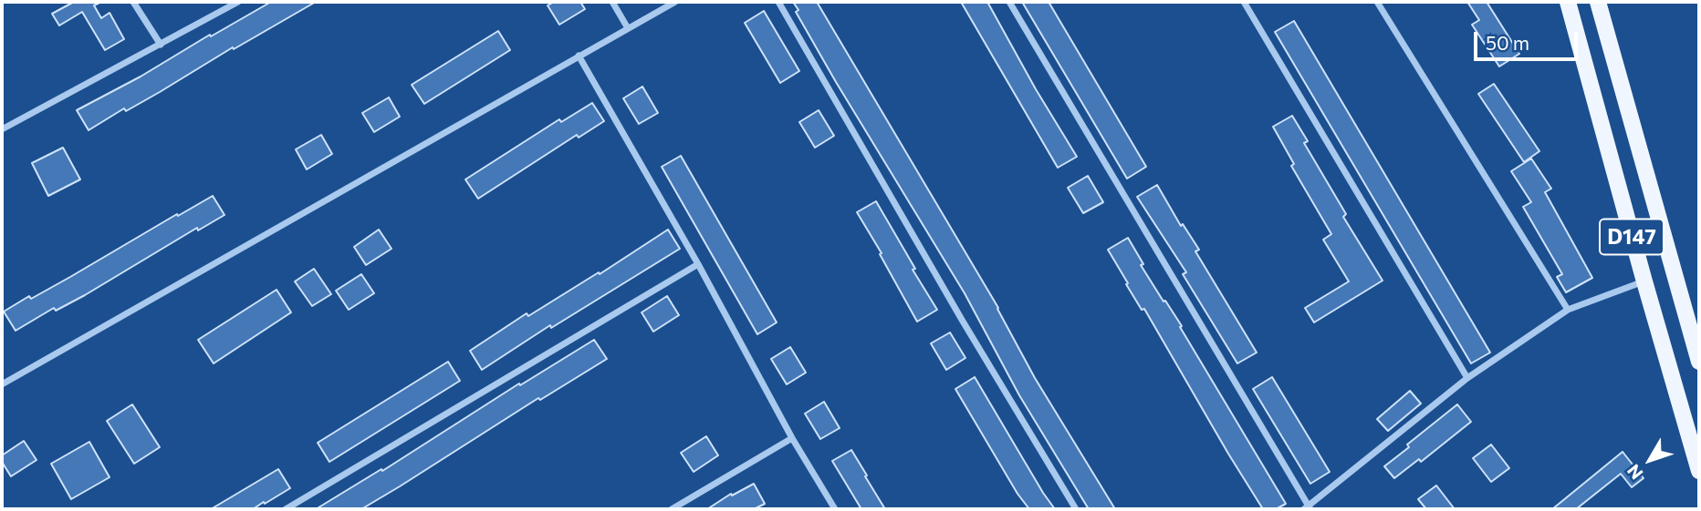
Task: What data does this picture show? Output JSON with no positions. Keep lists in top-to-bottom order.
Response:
{
  "streets": {
    "main road": ["D147"]
  },
  "scale_bar": "50 m",
  "north": "bottom left"
}
